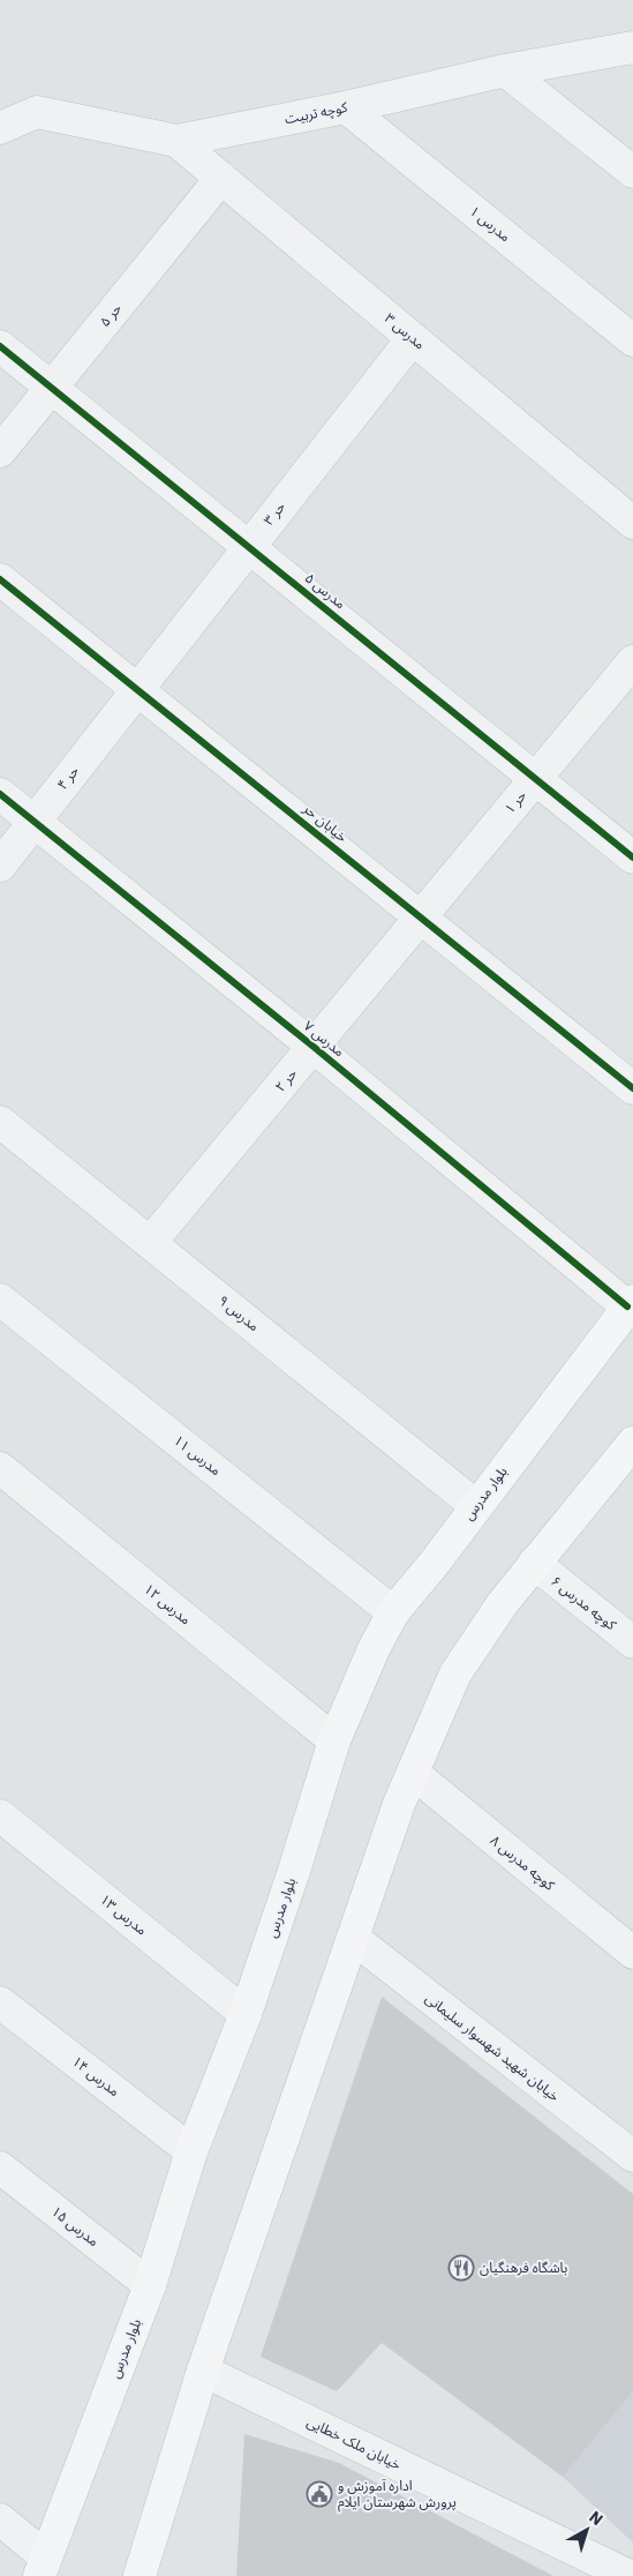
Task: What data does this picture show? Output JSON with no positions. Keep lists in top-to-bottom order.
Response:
{
  "streets": {
    "main road": ["بلوار مدرس"],
    "street": [
      "کوچه تربیت",
      "مدرس ۱",
      "حر ۵",
      "مدرس ۳",
      "حر ۳",
      "مدرس ۵",
      "حر ۴",
      "حر ۱",
      "خیابان حر",
      "مدرس ۷",
      "حر ۲",
      "مدرس ۹",
      "مدرس ۱۱",
      "کوچه مدرس ۶",
      "مدرس ۱۲",
      "کوچه مدرس ۸",
      "مدرس ۱۳",
      "خیابان شهید شهسوار سلیمانی",
      "مدرس ۱۴",
      "مدرس ۱۵",
      "خیابان ملک خطایی"
    ]
  },
  "crossings": [
    ["کوچه تربیت", "مدرس ۱"],
    ["کوچه تربیت", "مدرس ۳"],
    ["حر ۵", "مدرس ۳"],
    ["حر ۵", "مدرس ۵"],
    ["مدرس ۳", "حر ۳"],
    ["حر ۳", "مدرس ۵"],
    ["حر ۳", "حر ۴"],
    ["حر ۳", "خیابان حر"],
    ["مدرس ۵", "حر ۱"],
    ["حر ۴", "خیابان حر"],
    ["حر ۴", "مدرس ۷"],
    ["حر ۱", "خیابان حر"],
    ["حر ۱", "حر ۲"],
    ["خیابان حر", "حر ۲"],
    ["مدرس ۷", "حر ۲"],
    ["مدرس ۷", "بلوار مدرس"],
    ["حر ۲", "مدرس ۹"],
    ["مدرس ۹", "بلوار مدرس"],
    ["مدرس ۱۱", "بلوار مدرس"],
    ["بلوار مدرس", "مدرس ۱۲"],
    ["بلوار مدرس", "مدرس ۱۳"],
    ["بلوار مدرس", "مدرس ۱۴"],
    ["بلوار مدرس", "مدرس ۱۵"]
  ],
  "places": {
    "restaurant": ["باشگاه فرهنگیان"],
    "public building": ["اداره آموزش و پرورش شهرستان ایلام"]
  },
  "north": "top right"
}
